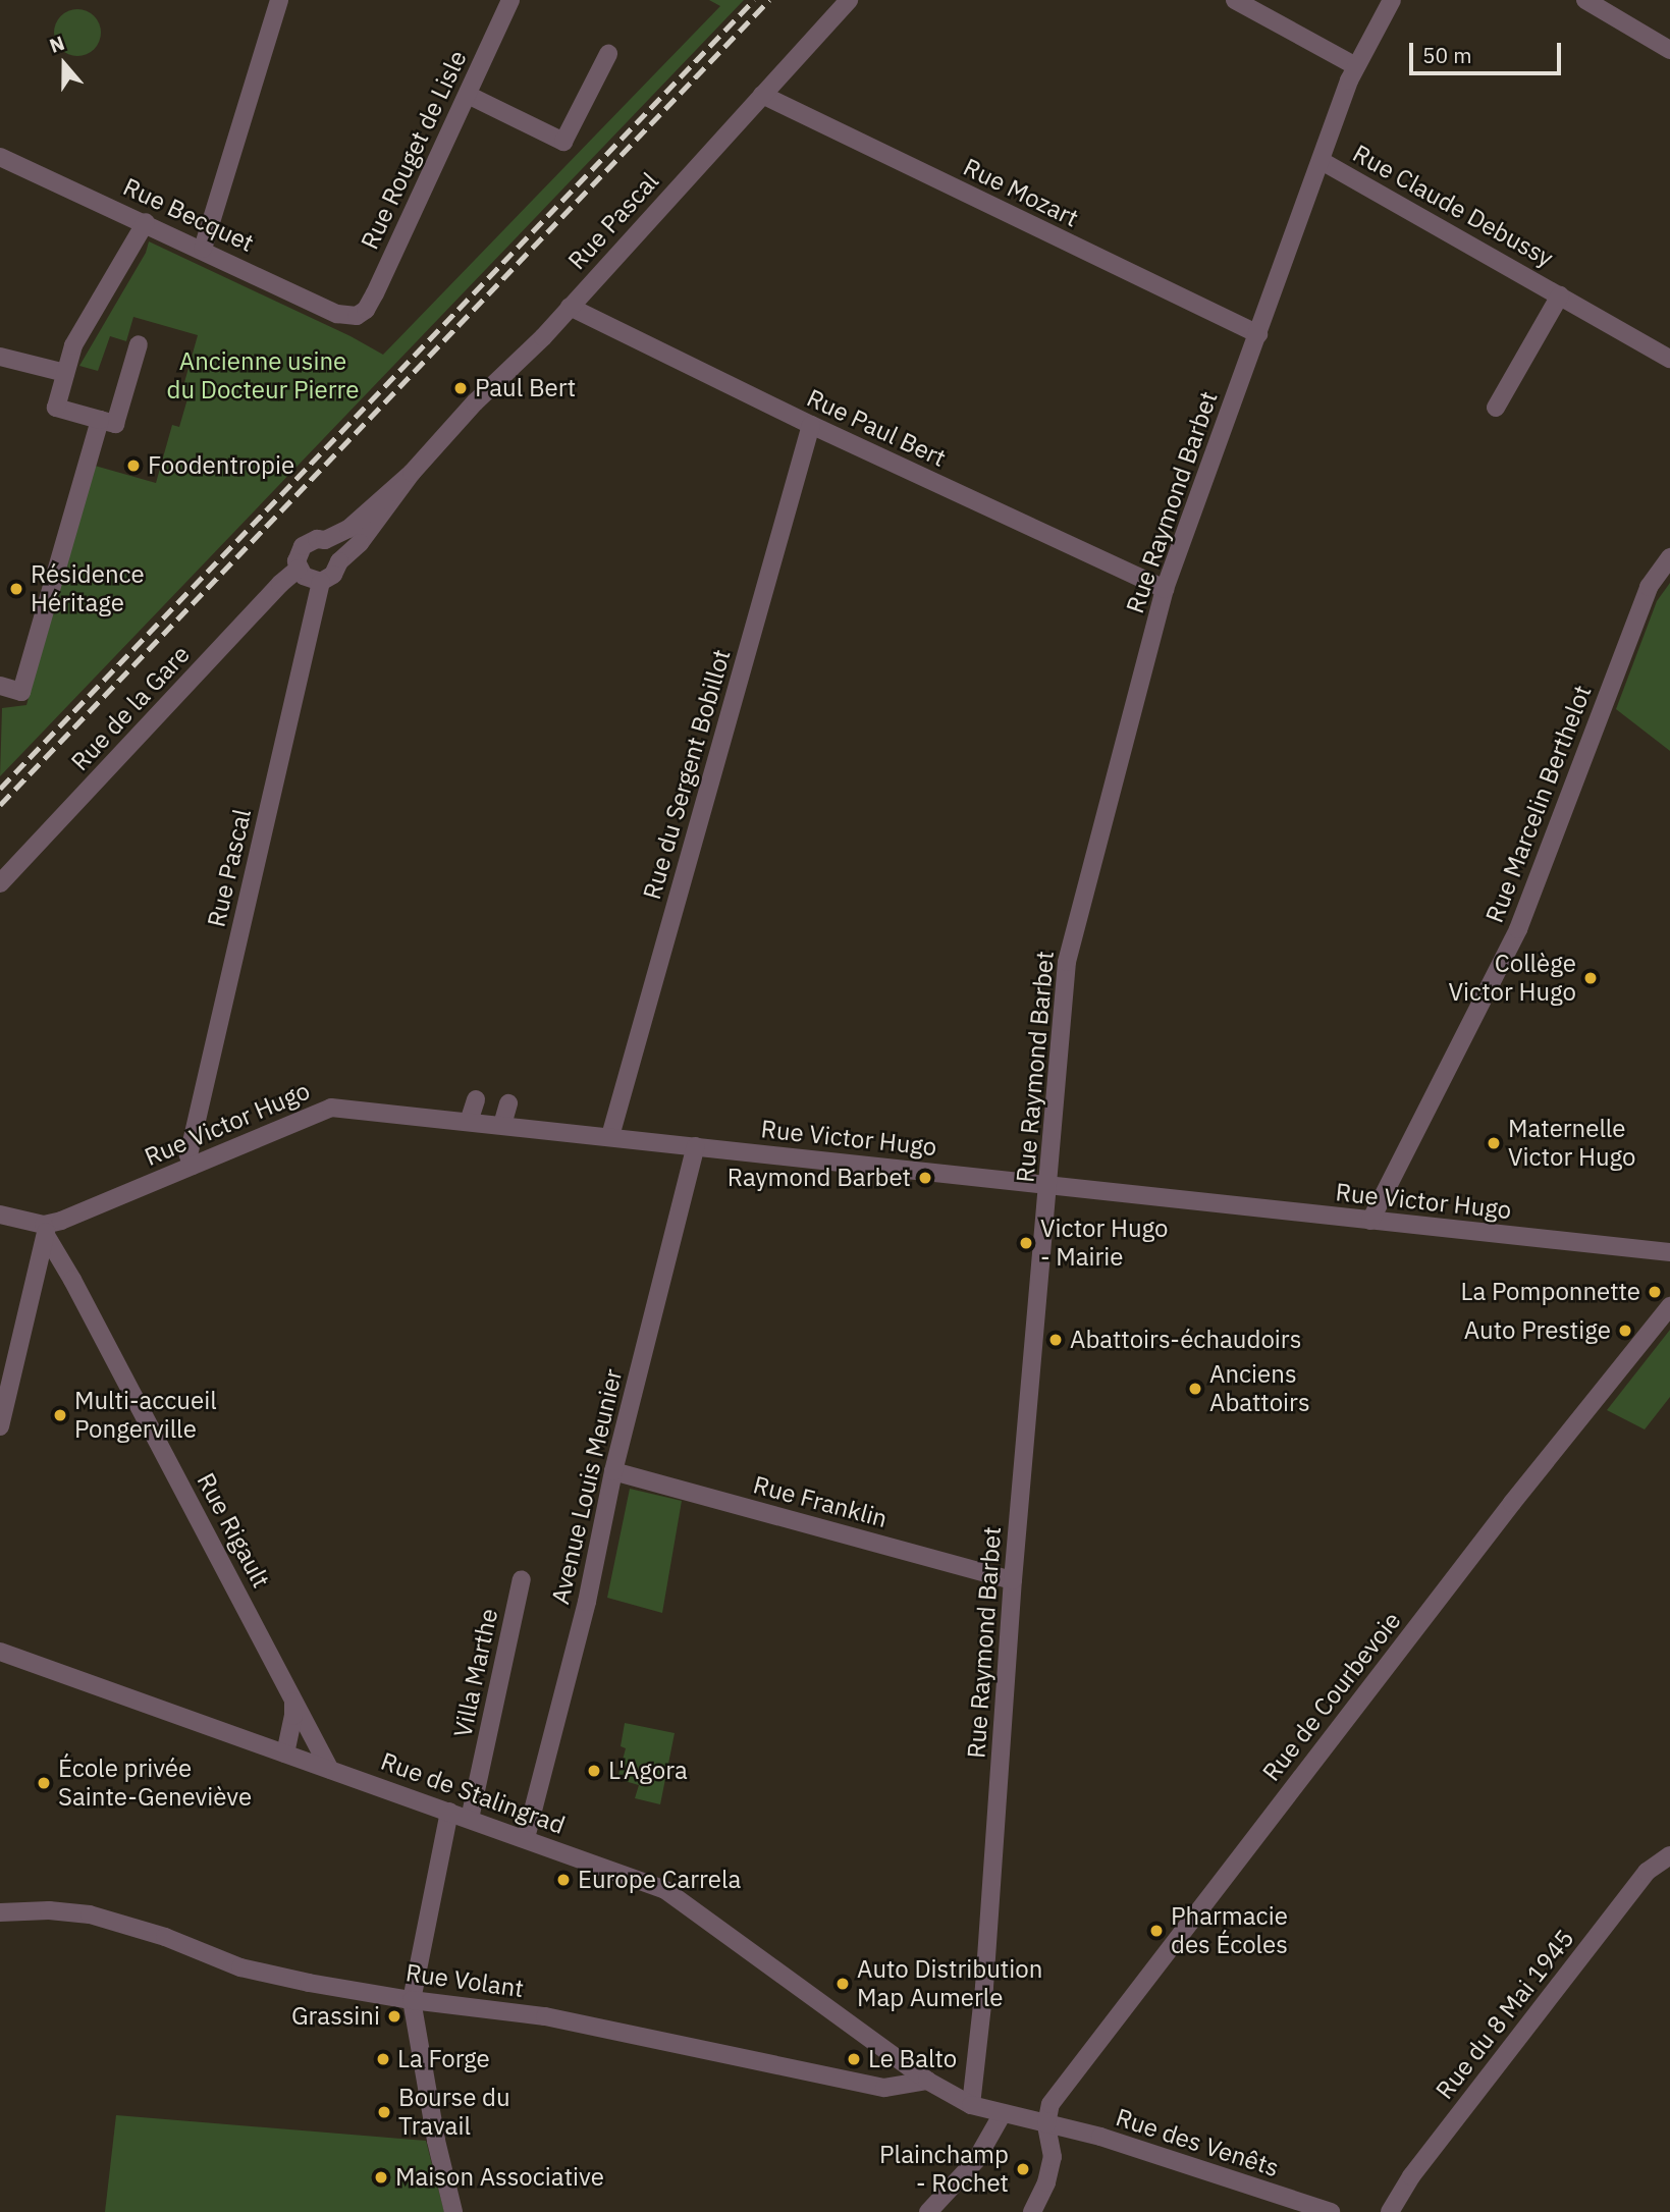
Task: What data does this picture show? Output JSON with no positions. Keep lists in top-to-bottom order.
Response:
{
  "streets": {
    "street": [
      "Rue Rouget de Lisle",
      "Rue Mozart",
      "Rue Claude Debussy",
      "Rue Becquet",
      "Rue Pascal",
      "Rue Paul Bert",
      "Rue Raymond Barbet",
      "Rue de la Gare",
      "Rue du Sergent Bobillot",
      "Rue Marcelin Berthelot",
      "Rue Victor Hugo",
      "Avenue Louis Meunier",
      "Rue Franklin",
      "Rue Rigault",
      "Villa Marthe",
      "Rue de Courbevoie",
      "Rue de Stalingrad",
      "Rue Volant",
      "Rue du 8 Mai 1945",
      "Rue des Venêts"
    ]
  },
  "crossings": [
    ["Rue Rouget de Lisle", "Rue Becquet"],
    ["Rue Mozart", "Rue Pascal"],
    ["Rue Mozart", "Rue Raymond Barbet"],
    ["Rue Claude Debussy", "Rue Raymond Barbet"],
    ["Rue Pascal", "Rue Paul Bert"],
    ["Rue Pascal", "Rue de la Gare"],
    ["Rue Pascal", "Rue Victor Hugo"],
    ["Rue Paul Bert", "Rue Raymond Barbet"],
    ["Rue Paul Bert", "Rue du Sergent Bobillot"],
    ["Rue Raymond Barbet", "Rue Victor Hugo"],
    ["Rue Raymond Barbet", "Rue Franklin"],
    ["Rue Raymond Barbet", "Rue de Stalingrad"],
    ["Rue Raymond Barbet", "Rue des Venêts"],
    ["Rue du Sergent Bobillot", "Rue Victor Hugo"],
    ["Rue Marcelin Berthelot", "Rue Victor Hugo"],
    ["Rue Victor Hugo", "Avenue Louis Meunier"],
    ["Rue Victor Hugo", "Rue Rigault"],
    ["Avenue Louis Meunier", "Rue Franklin"],
    ["Avenue Louis Meunier", "Rue de Stalingrad"],
    ["Rue Rigault", "Rue de Stalingrad"],
    ["Villa Marthe", "Rue de Stalingrad"],
    ["Rue de Courbevoie", "Rue des Venêts"],
    ["Rue de Stalingrad", "Rue Volant"],
    ["Rue de Stalingrad", "Rue des Venêts"]
  ],
  "parks": ["Ancienne usine du Docteur Pierre"],
  "places": [
    "Paul Bert",
    "Foodentropie",
    "Résidence Héritage",
    "Collège Victor Hugo",
    "Maternelle Victor Hugo",
    "Raymond Barbet",
    "Victor Hugo - Mairie",
    "La Pomponnette",
    "Auto Prestige",
    "Abattoirs-échaudoirs",
    "Anciens Abattoirs",
    "Multi-accueil Pongerville",
    "L'Agora",
    "École privée Sainte-Geneviève",
    "Europe Carrela",
    "Pharmacie des Écoles",
    "Auto Distribution Map Aumerle",
    "Grassini",
    "La Forge",
    "Le Balto",
    "Bourse du Travail",
    "Plainchamp - Rochet",
    "Maison Associative"
  ],
  "scale_bar": "50 m",
  "north": "top"
}
